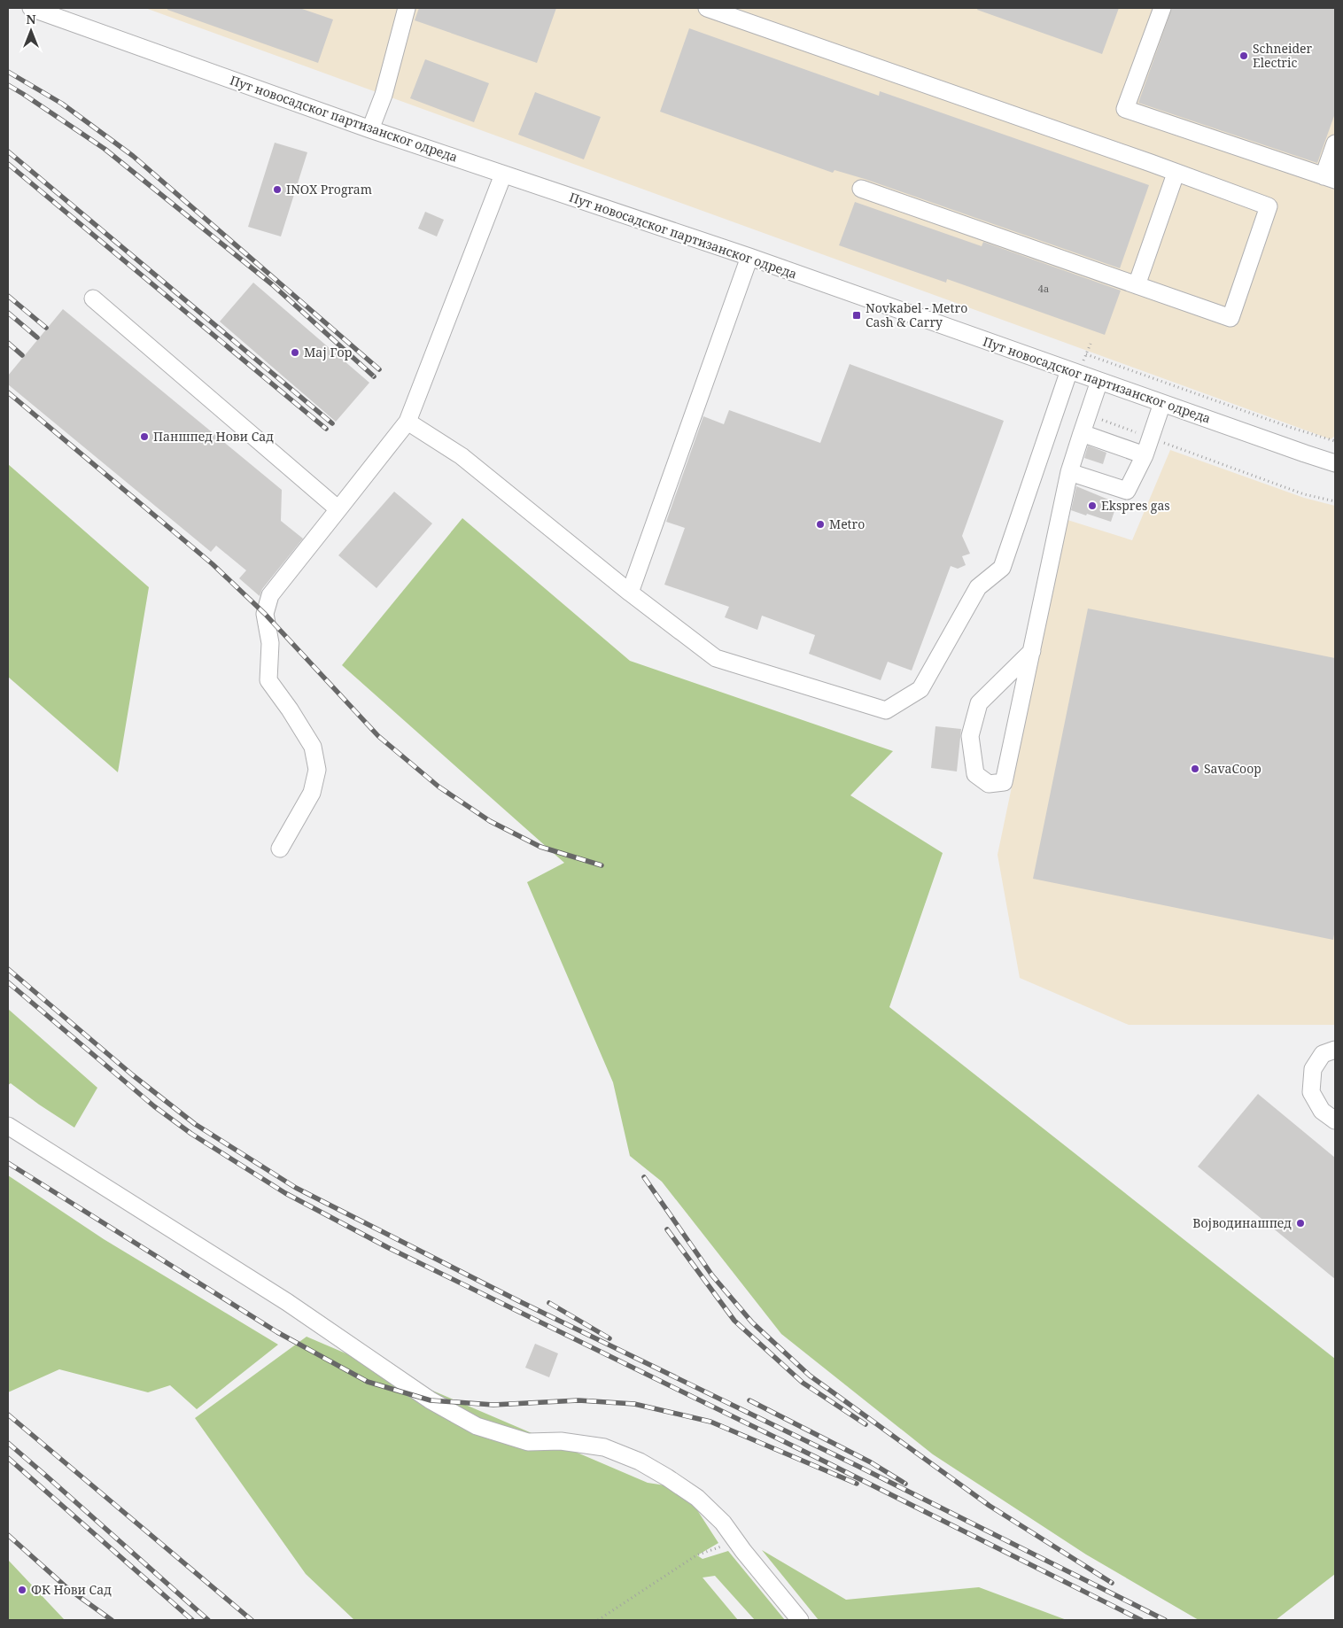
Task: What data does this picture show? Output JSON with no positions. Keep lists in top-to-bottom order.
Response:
{
  "streets": {
    "street": ["Пут новосадског партизанског одреда"]
  },
  "places": {
    "other": [
      "Schneider Electric",
      "INOX Program",
      "Мај Гор",
      "Паншпед Нови Сад",
      "Ekspres gas",
      "Metro",
      "SavaCoop",
      "Војводинашпед",
      "ФК Нови Сад"
    ],
    "transit": ["Novkabel - Metro Cash & Carry"]
  },
  "house_numbers": ["4a"],
  "north": "top"
}
